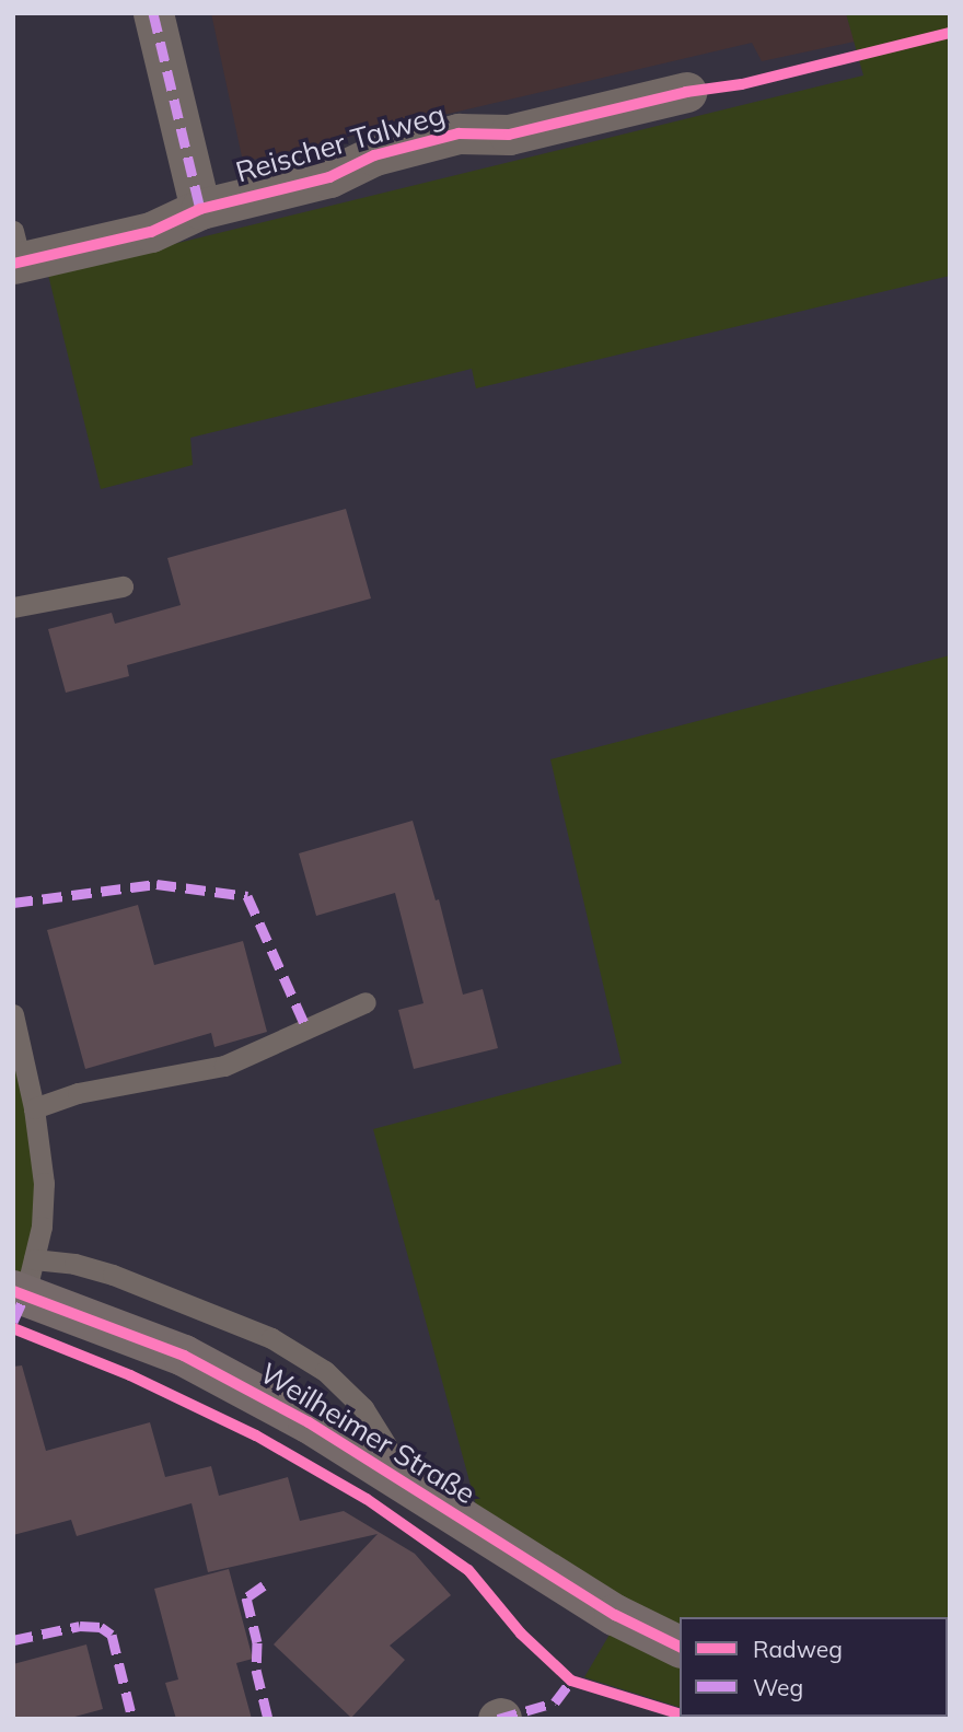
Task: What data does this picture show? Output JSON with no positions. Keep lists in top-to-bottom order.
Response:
{
  "streets": {
    "street": ["Reischer Talweg", "Weilheimer Straße"]
  },
  "legend": ["Radweg", "Weg"]
}
